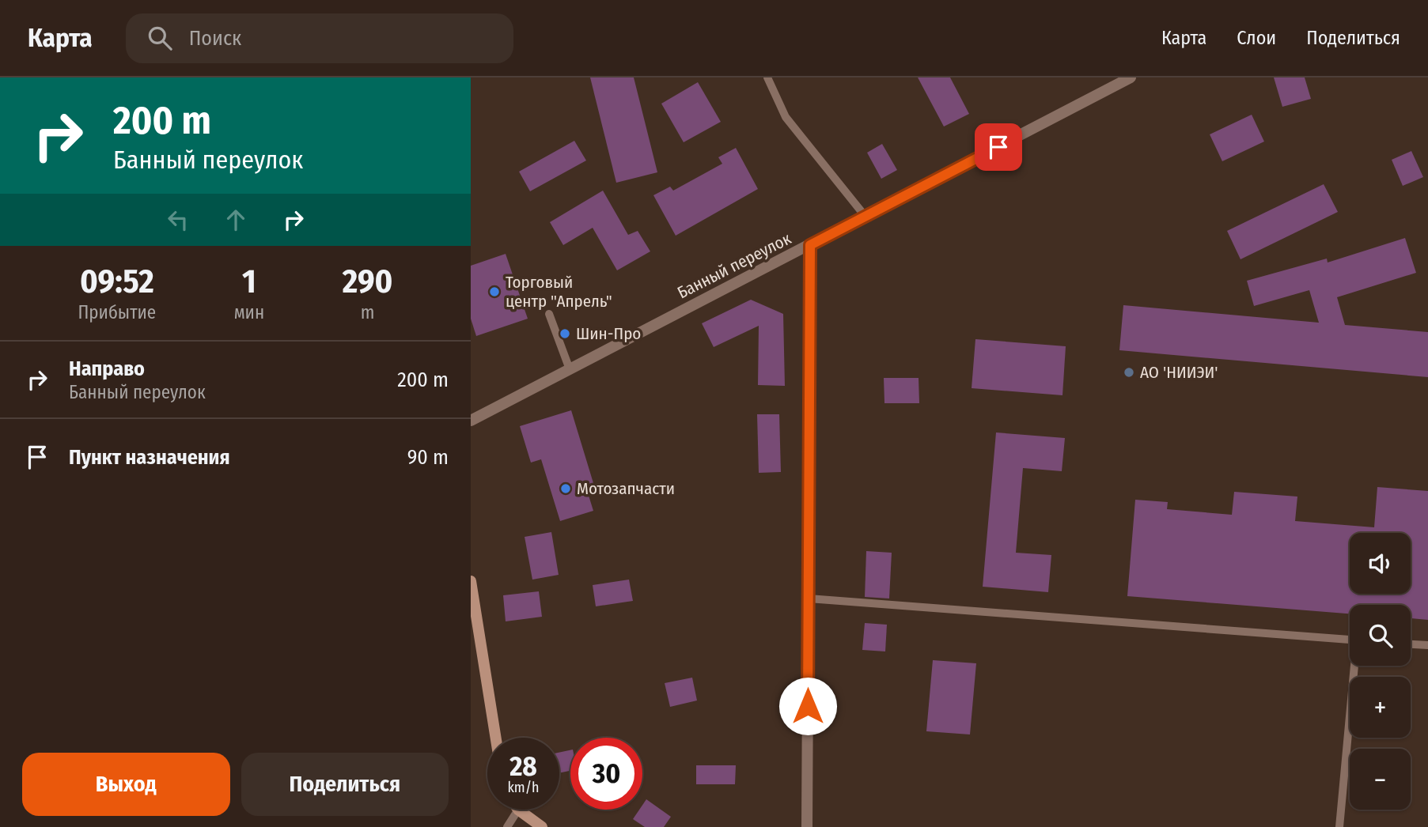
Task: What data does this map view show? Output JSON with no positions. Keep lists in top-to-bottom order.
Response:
{
  "streets": {
    "street": ["Банный переулок"]
  },
  "places": [
    "Торговый центр \"Апрель\"",
    "Шин-Про",
    "АО 'НИИЭИ'",
    "Мотозапчасти"
  ],
  "page": {
    "header": "Карта",
    "search": "Поиск",
    "nav": ["Карта", "Слои", "Поделиться"],
    "turn": ["200 m", "Банный переулок"],
    "eta": [
      "09:52",
      "Прибытие",
      "1",
      "мин",
      "290",
      "m"
    ],
    "list": [
      {
        "name": "Направо",
        "note": "Банный переулок",
        "value": "200 m"
      },
      {
        "name": "Пункт назначения",
        "value": "90 m"
      }
    ],
    "map_buttons": ["+", "−"],
    "speed": "28 km/h",
    "limit": "30",
    "buttons": ["Выход", "Поделиться"]
  }
}
